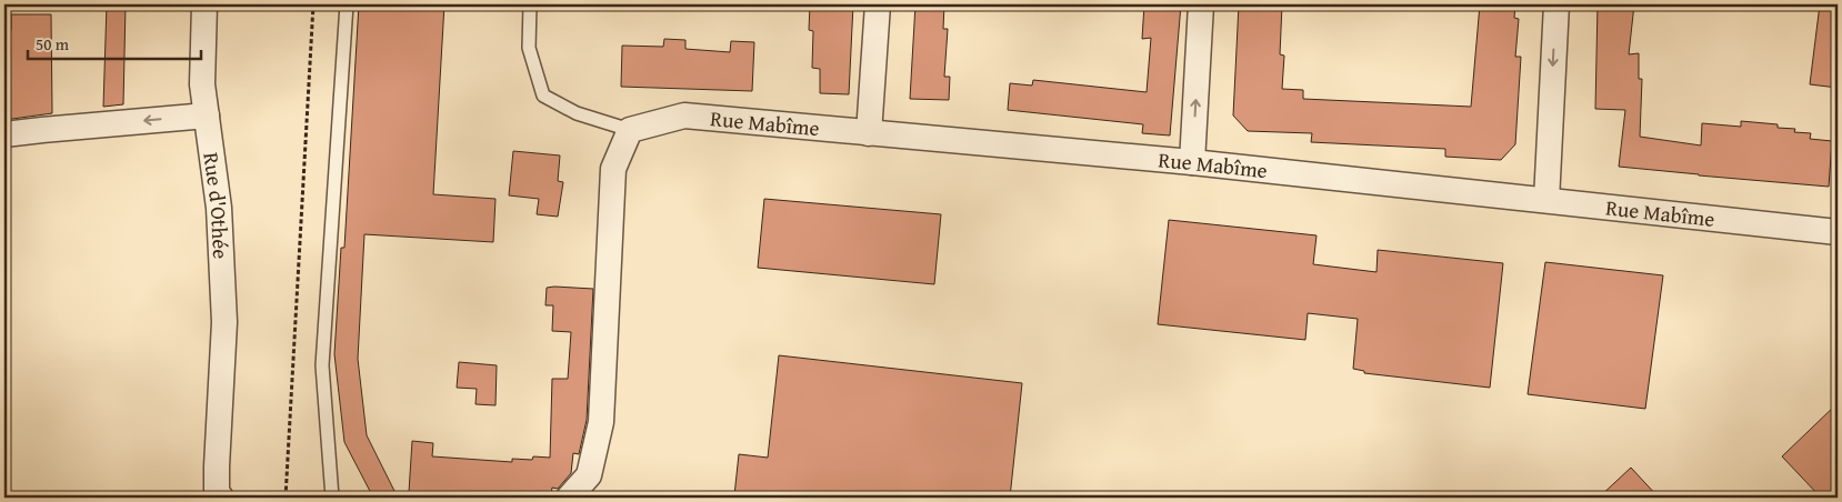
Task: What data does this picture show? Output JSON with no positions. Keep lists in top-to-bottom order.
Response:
{
  "streets": {
    "street": ["Rue Mabîme", "Rue d'Othée"]
  },
  "scale_bar": "50 m"
}
